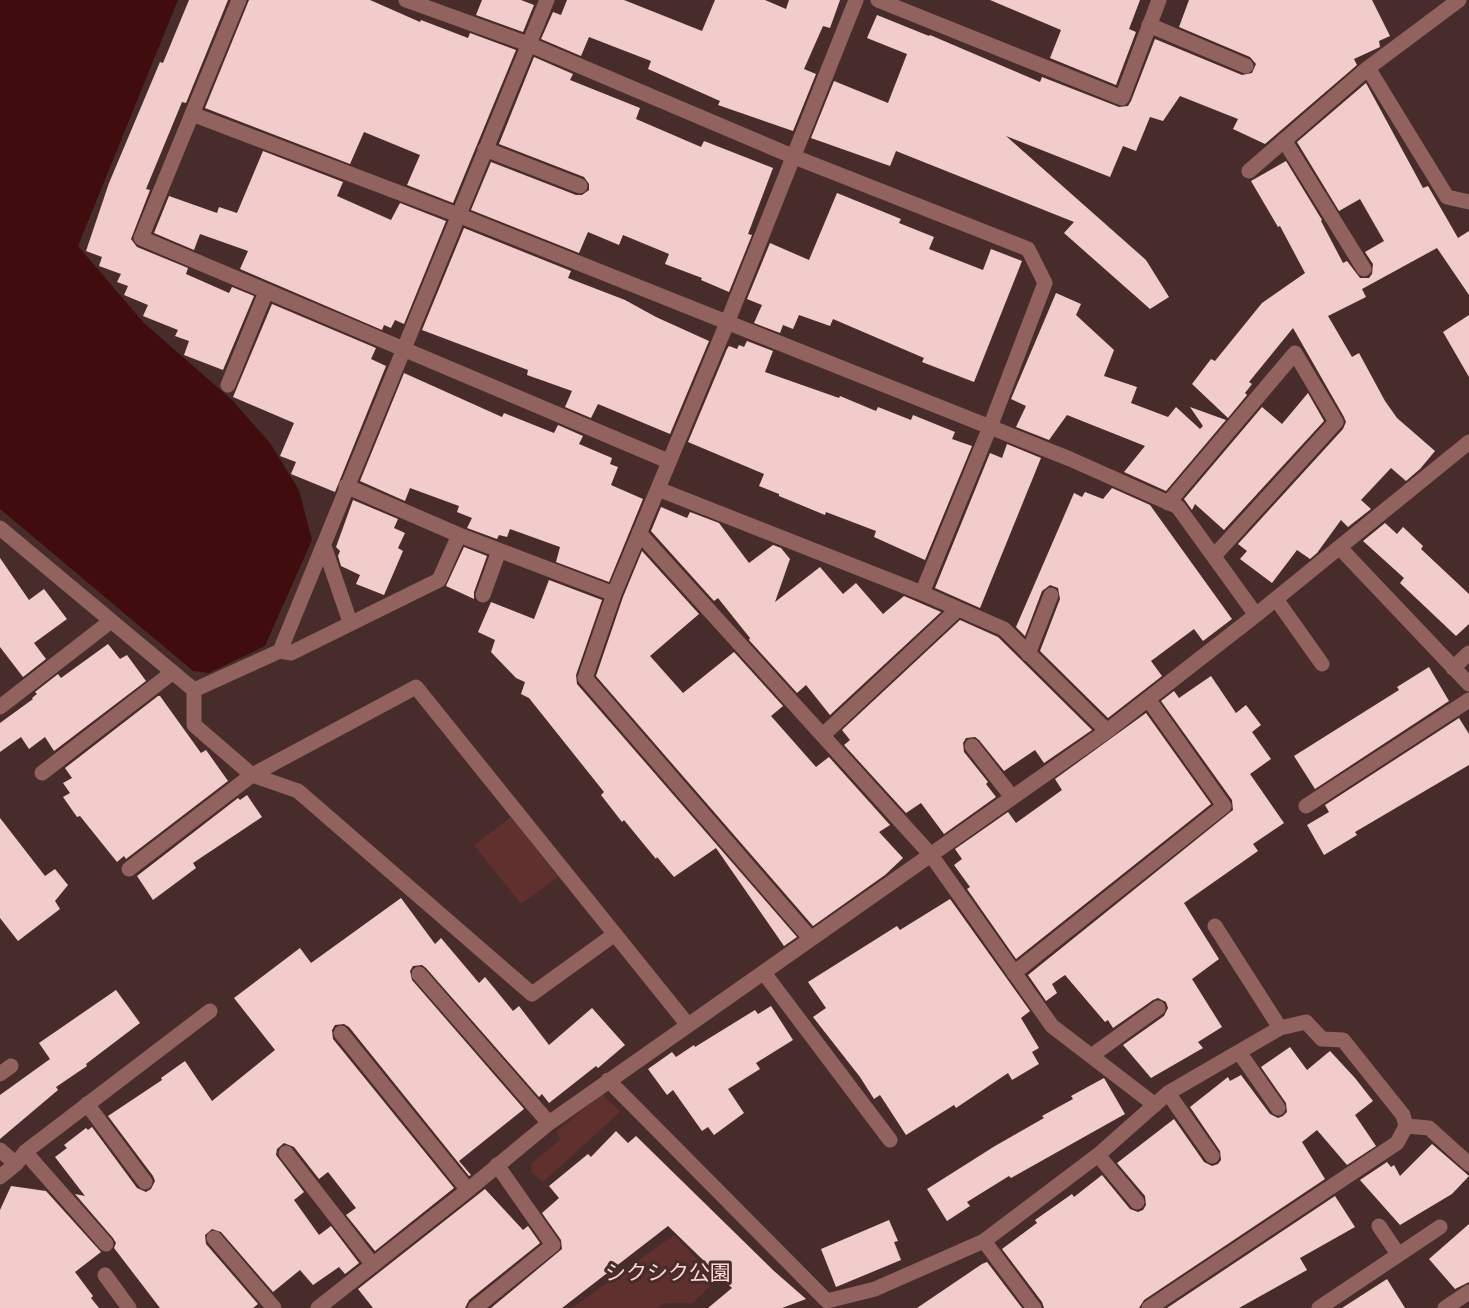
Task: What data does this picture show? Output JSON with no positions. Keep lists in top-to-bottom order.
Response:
{
  "parks": ["シクシク公園"]
}
